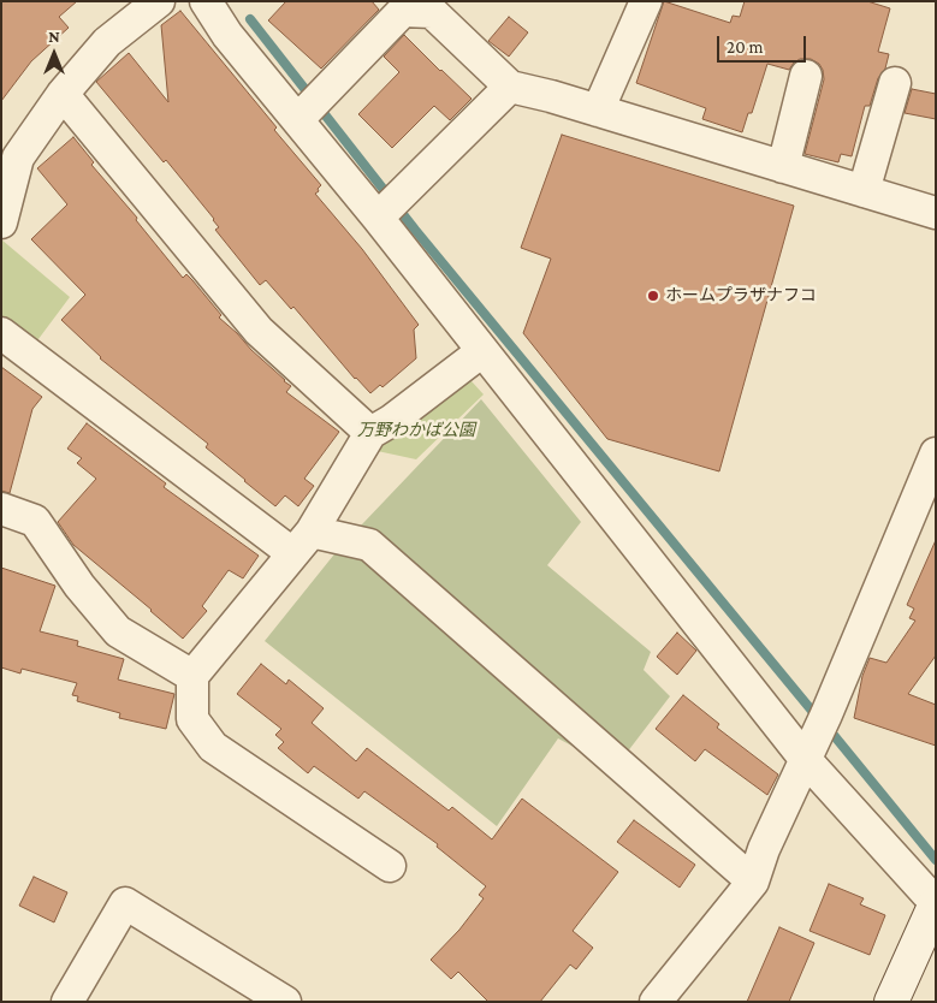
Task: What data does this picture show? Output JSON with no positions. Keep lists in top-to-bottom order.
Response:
{
  "parks": ["万野わかば公園"],
  "places": ["ホームプラザナフコ"],
  "scale_bar": "20 m",
  "north": "top"
}
